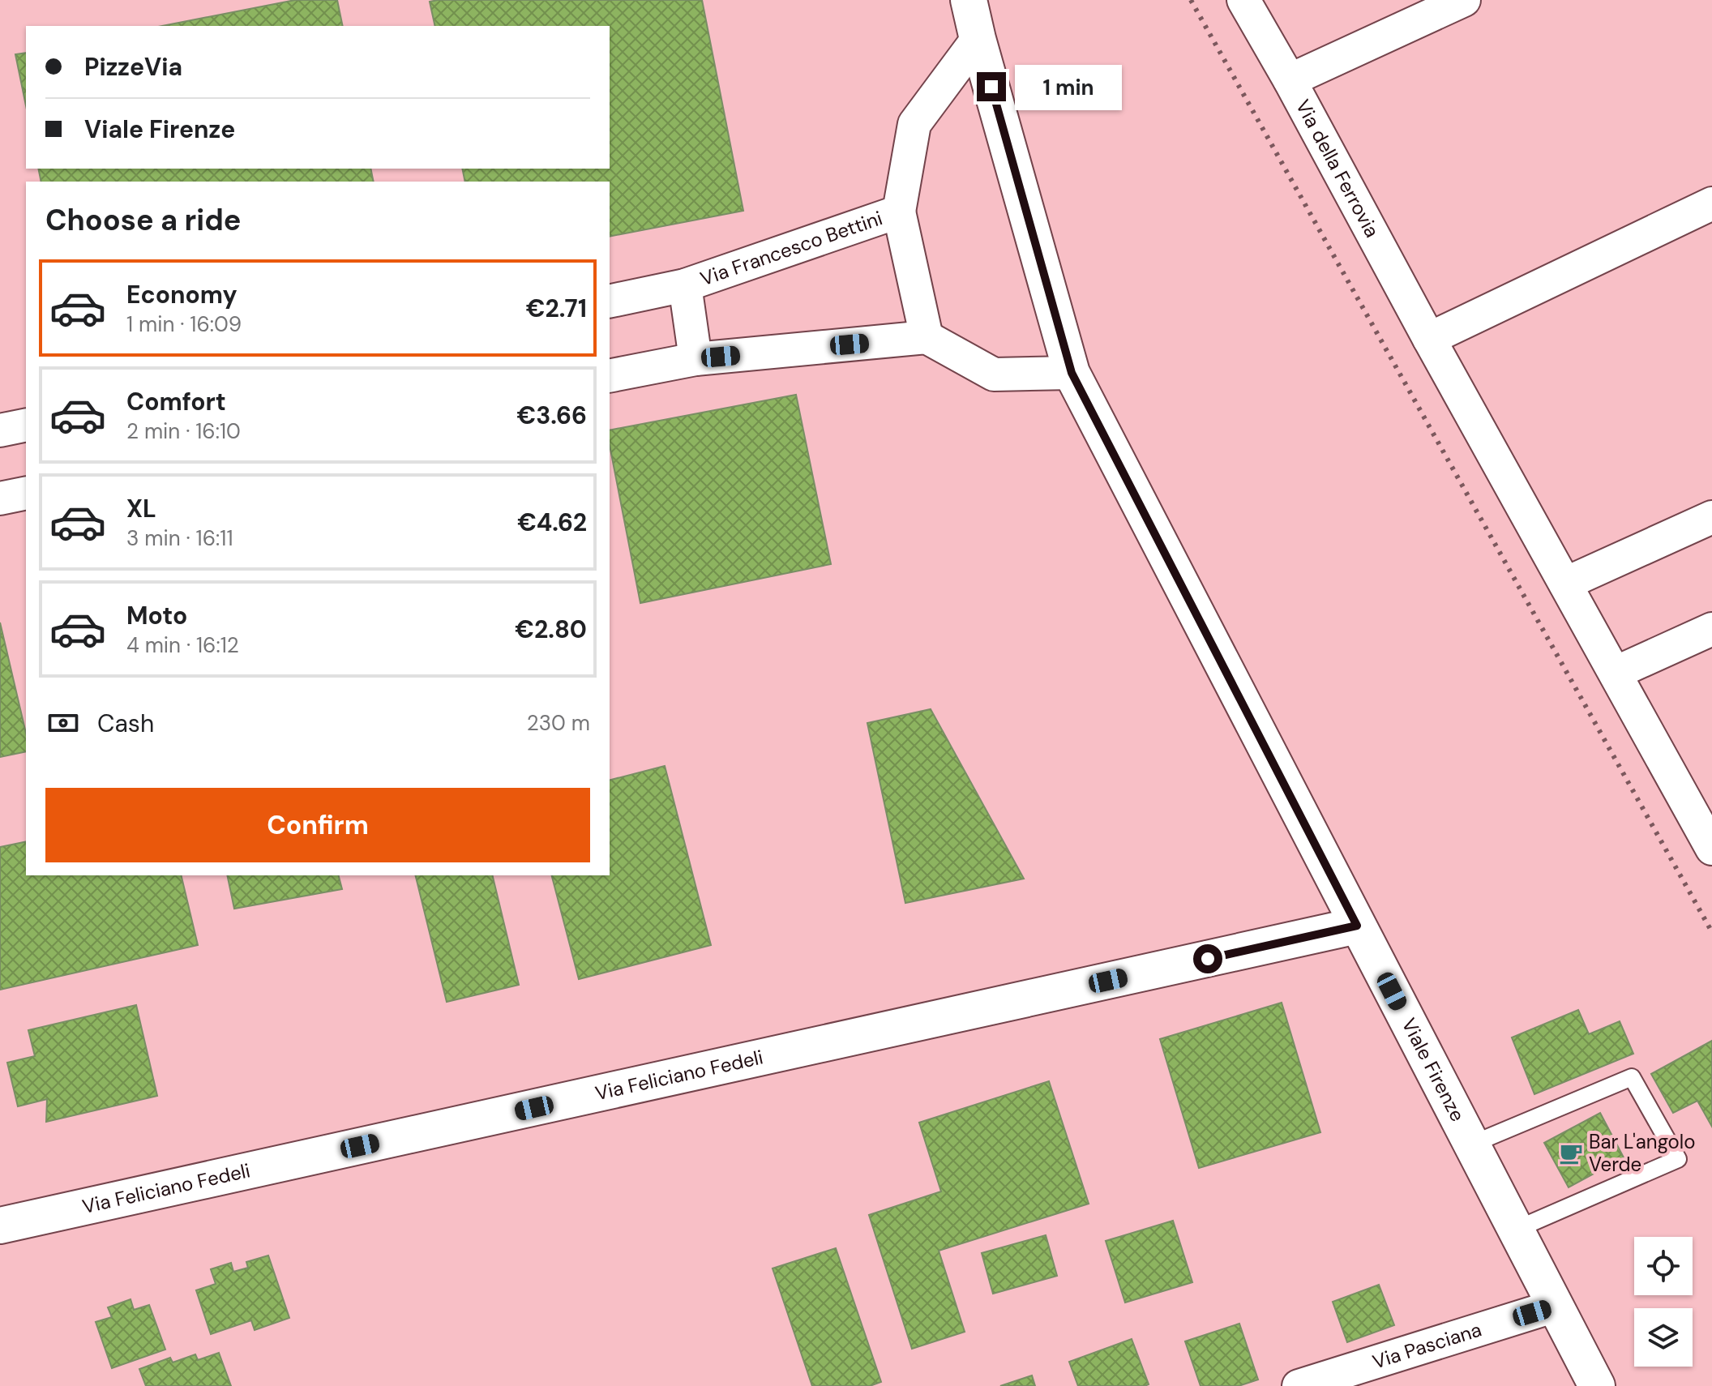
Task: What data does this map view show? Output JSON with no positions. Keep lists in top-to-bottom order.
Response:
{
  "streets": {
    "main road": ["Viale Firenze", "Via Feliciano Fedeli"],
    "street": ["Via della Ferrovia", "Via Francesco Bettini", "Via Pasciana"]
  },
  "crossings": [
    ["Via Francesco Bettini", "Viale Firenze"],
    ["Viale Firenze", "Via Feliciano Fedeli"],
    ["Viale Firenze", "Via Pasciana"]
  ],
  "places": {
    "cafe": ["Bar L'angolo Verde"]
  },
  "page": {
    "banner": ["PizzeVia", "Viale Firenze"],
    "bubble": "1 min",
    "heading": "Choose a ride",
    "list": [
      {
        "name": "Economy",
        "note": "1 min · 16:09",
        "value": "€2.71"
      },
      {
        "name": "Comfort",
        "note": "2 min · 16:10",
        "value": "€3.66"
      },
      {
        "name": "XL",
        "note": "3 min · 16:11",
        "value": "€4.62"
      },
      {
        "name": "Moto",
        "note": "4 min · 16:12",
        "value": "€2.80"
      }
    ],
    "pay": ["Cash", "230 m"],
    "buttons": "Confirm"
  }
}
